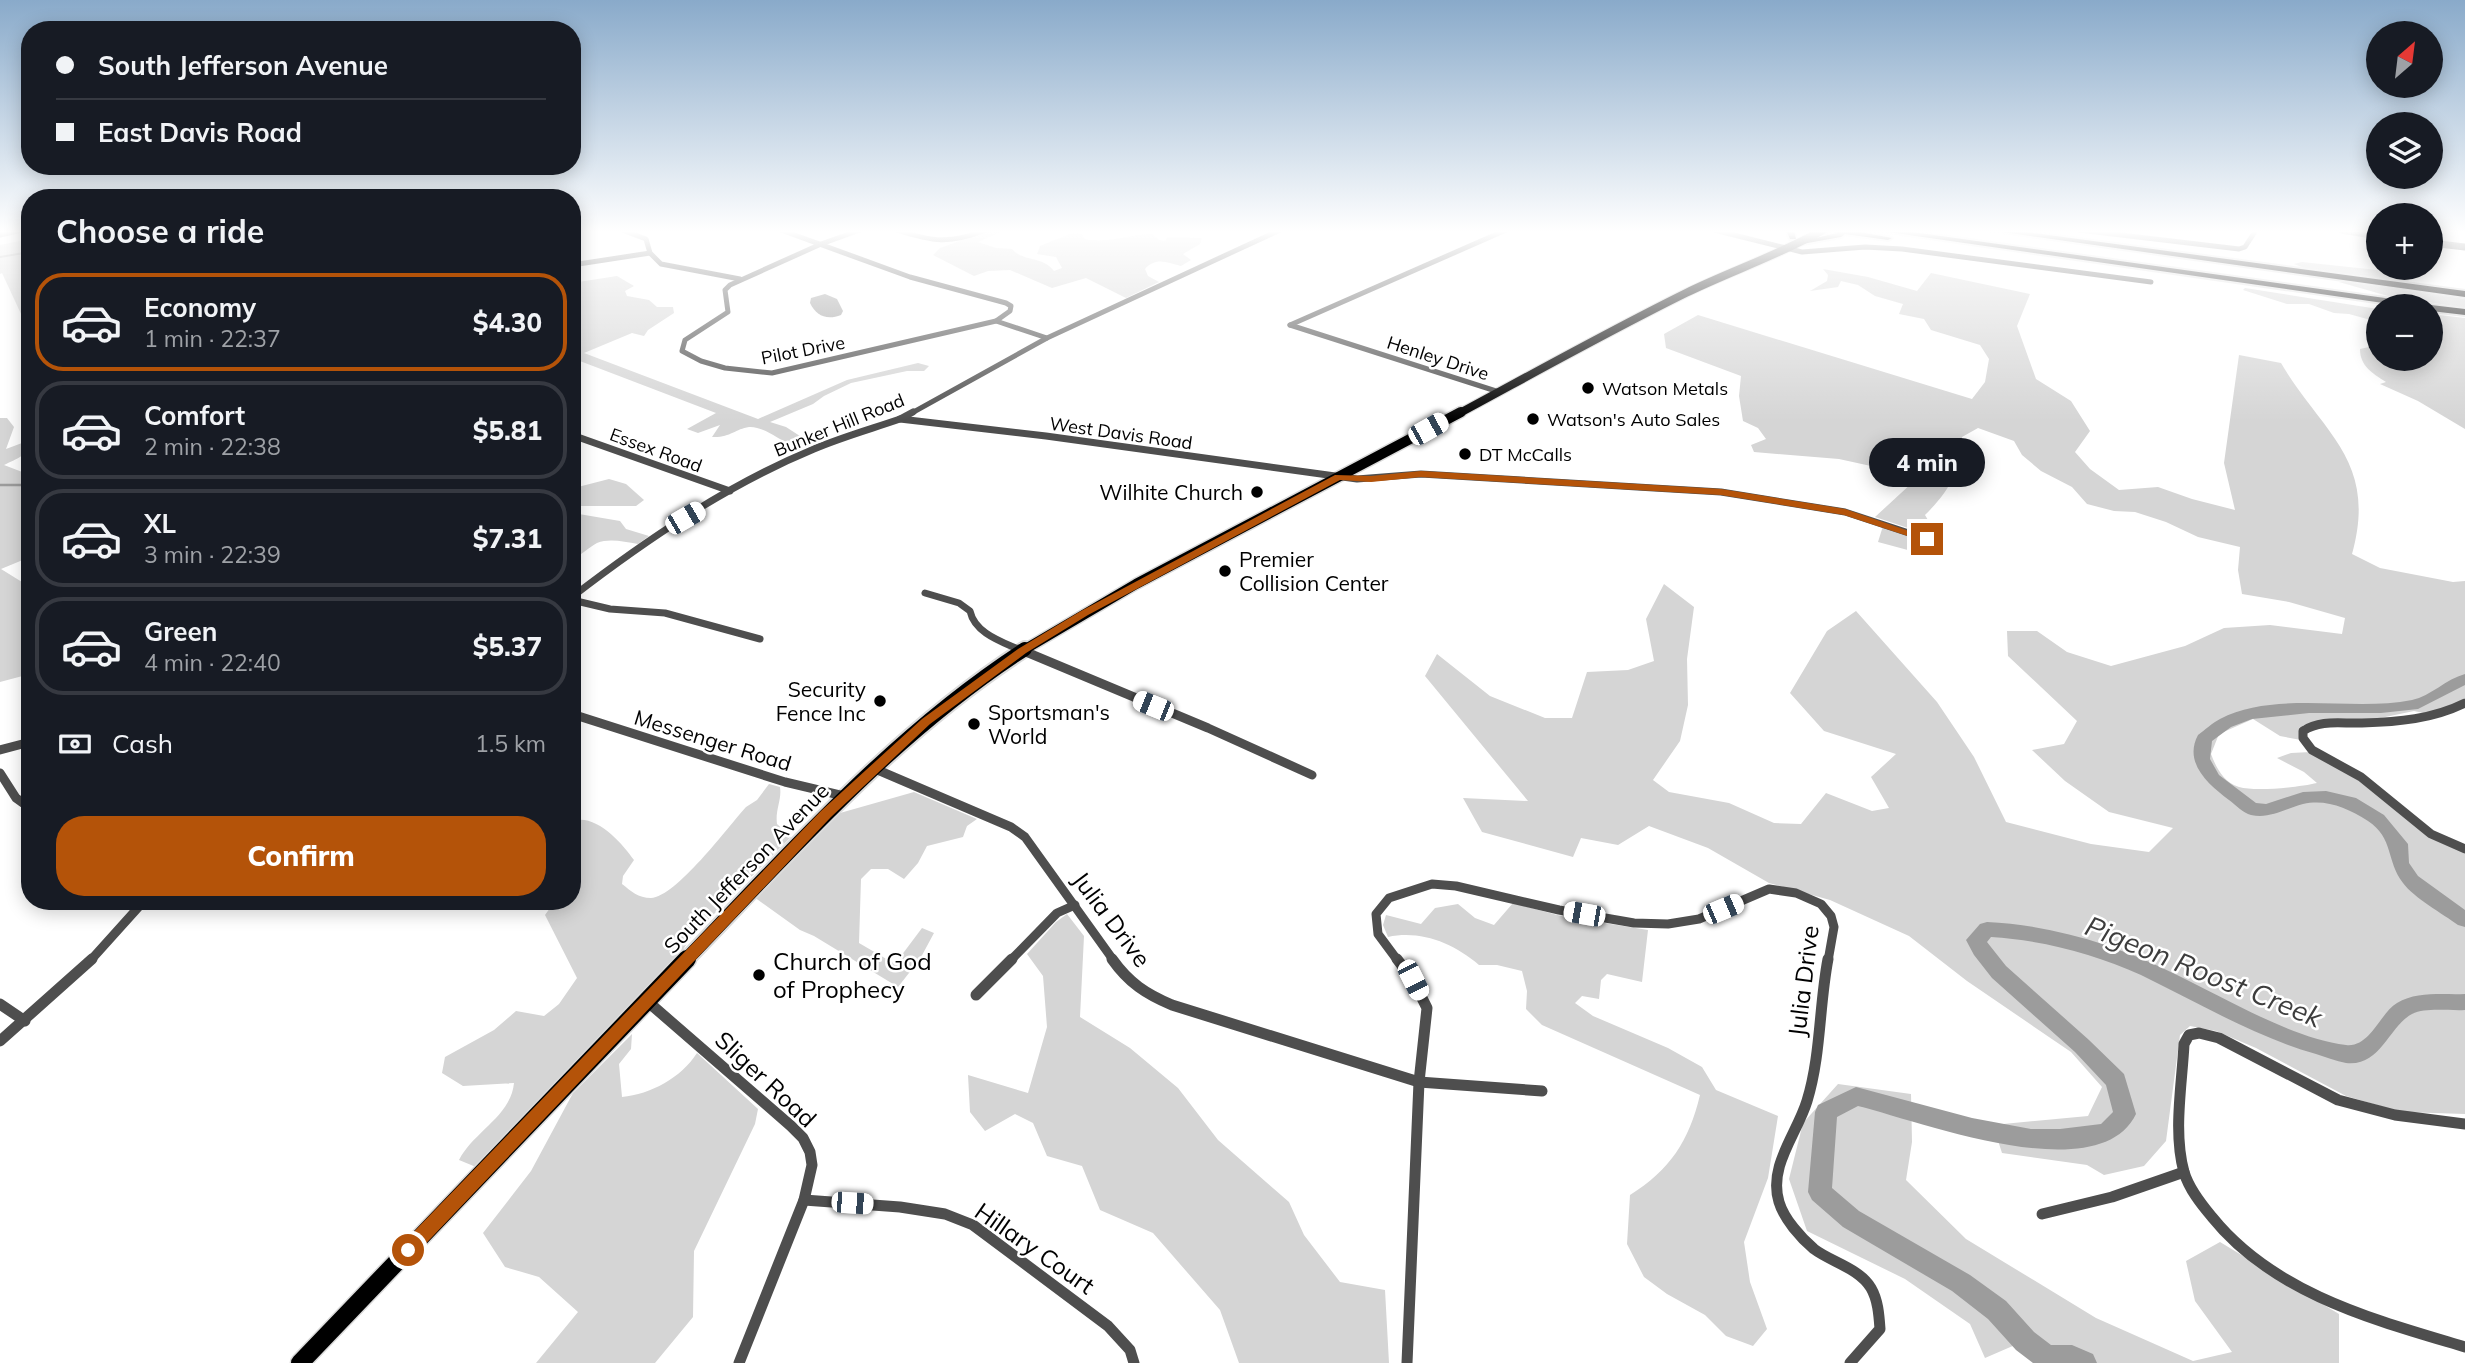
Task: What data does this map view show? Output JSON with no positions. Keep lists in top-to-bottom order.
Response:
{
  "streets": {
    "main road": ["South Jefferson Avenue"],
    "street": [
      "Pilot Drive",
      "Henley Drive",
      "Bunker Hill Road",
      "West Davis Road",
      "Essex Road",
      "Messenger Road",
      "Julia Drive",
      "Sliger Road",
      "Hillary Court"
    ]
  },
  "crossings": [
    ["Henley Drive", "South Jefferson Avenue"],
    ["Bunker Hill Road", "West Davis Road"],
    ["Bunker Hill Road", "Essex Road"],
    ["West Davis Road", "South Jefferson Avenue"],
    ["Messenger Road", "South Jefferson Avenue"],
    ["South Jefferson Avenue", "Julia Drive"],
    ["South Jefferson Avenue", "Sliger Road"],
    ["Sliger Road", "Hillary Court"]
  ],
  "water": ["Pigeon Roost Creek"],
  "places": [
    "Watson Metals",
    "Watson's Auto Sales",
    "DT McCalls",
    "Wilhite Church",
    "Premier Collision Center",
    "Security Fence Inc",
    "Sportsman's World",
    "Church of God of Prophecy"
  ],
  "north": "top right",
  "page": {
    "map_buttons": ["+", "−"],
    "banner": ["South Jefferson Avenue", "East Davis Road"],
    "heading": "Choose a ride",
    "list": [
      {
        "name": "Economy",
        "note": "1 min · 22:37",
        "value": "$4.30"
      },
      {
        "name": "Comfort",
        "note": "2 min · 22:38",
        "value": "$5.81"
      },
      {
        "name": "XL",
        "note": "3 min · 22:39",
        "value": "$7.31"
      },
      {
        "name": "Green",
        "note": "4 min · 22:40",
        "value": "$5.37"
      }
    ],
    "bubble": "4 min",
    "pay": ["Cash", "1.5 km"],
    "buttons": "Confirm"
  }
}
